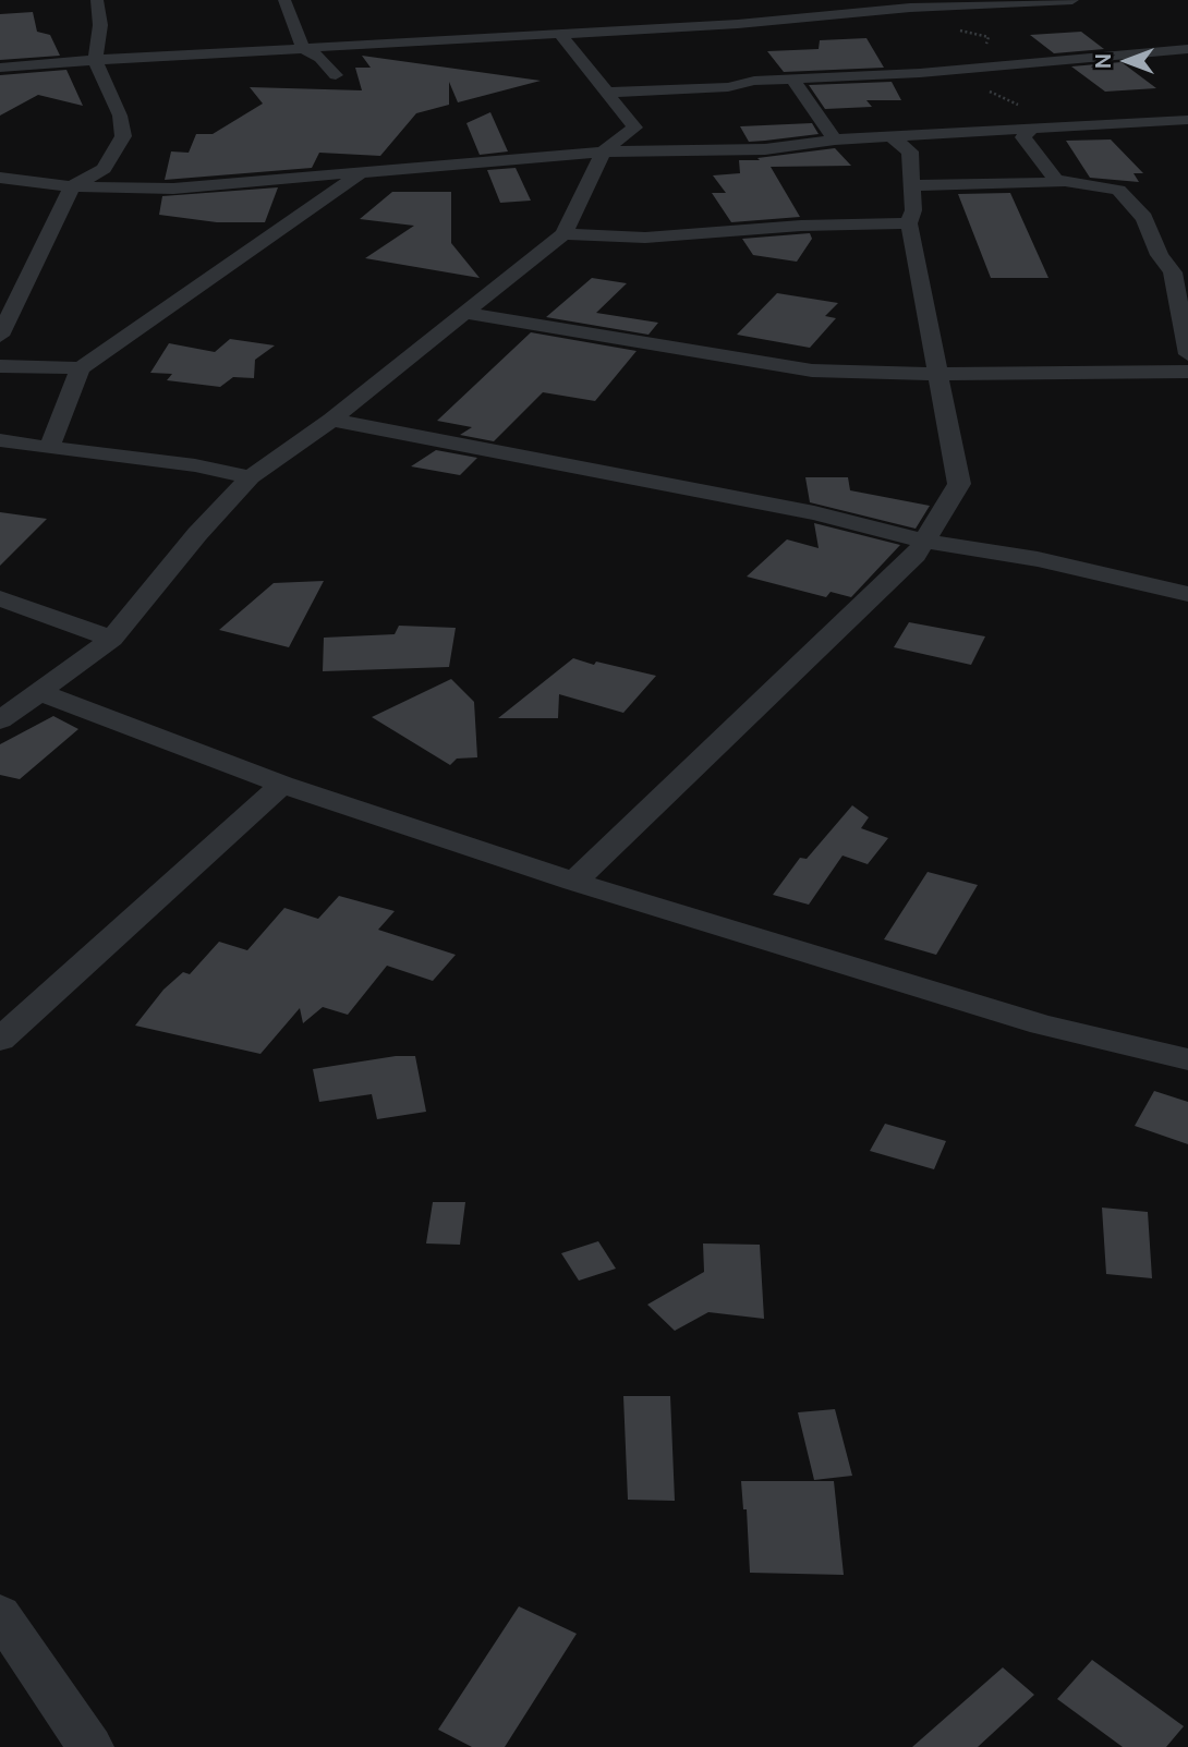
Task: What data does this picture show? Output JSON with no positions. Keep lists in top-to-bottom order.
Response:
{
  "north": "left"
}
